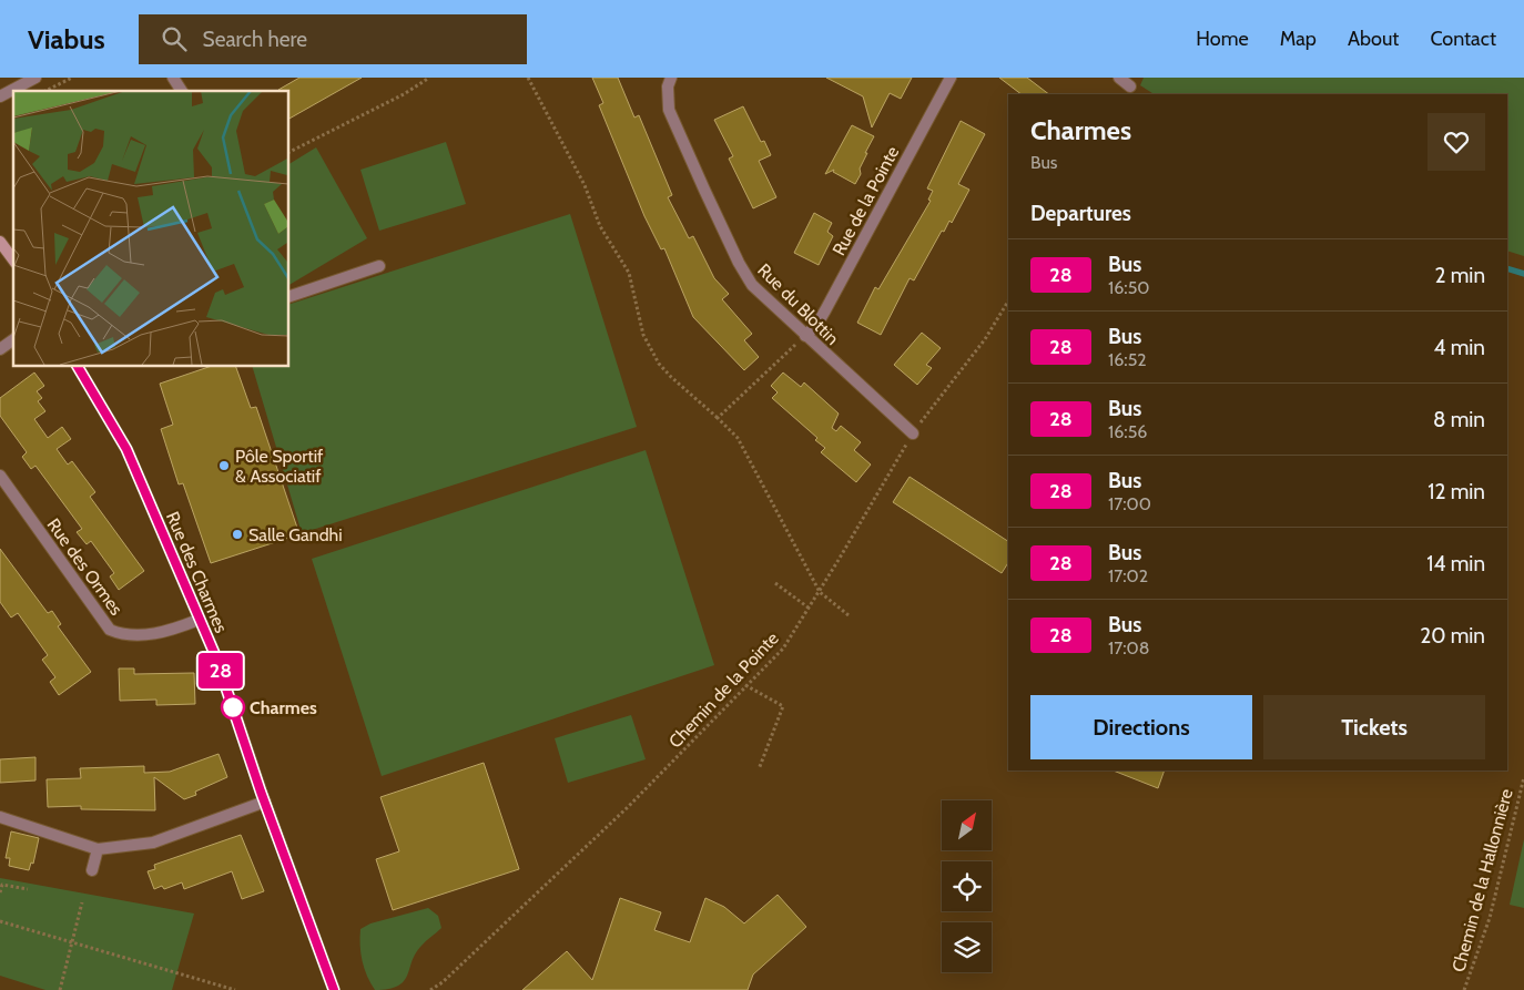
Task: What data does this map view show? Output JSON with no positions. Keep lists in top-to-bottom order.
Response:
{
  "streets": {
    "street": [
      "Rue de la Pointe",
      "Rue du Blottin",
      "Rue des Ormes",
      "Rue des Charmes"
    ],
    "path": ["Chemin de la Pointe", "Chemin de la Hallonnière"]
  },
  "crossings": [
    ["Rue de la Pointe", "Rue du Blottin"],
    ["Rue du Blottin", "Chemin de la Pointe"],
    ["Rue des Ormes", "Rue des Charmes"]
  ],
  "places": ["Pôle Sportif & Associatif", "Salle Gandhi", "Charmes"],
  "lines": ["bus line 28"],
  "north": "top right",
  "page": {
    "header": "Viabus",
    "search": "Search here",
    "nav": [
      "Home",
      "Map",
      "About",
      "Contact"
    ],
    "on_map": "28",
    "heading": [
      ["Charmes", "Bus"],
      "Departures"
    ],
    "list": [
      {
        "mark": "28",
        "name": "Bus",
        "note": "16:50",
        "value": "2 min"
      },
      {
        "mark": "28",
        "name": "Bus",
        "note": "16:52",
        "value": "4 min"
      },
      {
        "mark": "28",
        "name": "Bus",
        "note": "16:56",
        "value": "8 min"
      },
      {
        "mark": "28",
        "name": "Bus",
        "note": "17:00",
        "value": "12 min"
      },
      {
        "mark": "28",
        "name": "Bus",
        "note": "17:02",
        "value": "14 min"
      },
      {
        "mark": "28",
        "name": "Bus",
        "note": "17:08",
        "value": "20 min"
      }
    ],
    "buttons": ["Directions", "Tickets"]
  }
}
